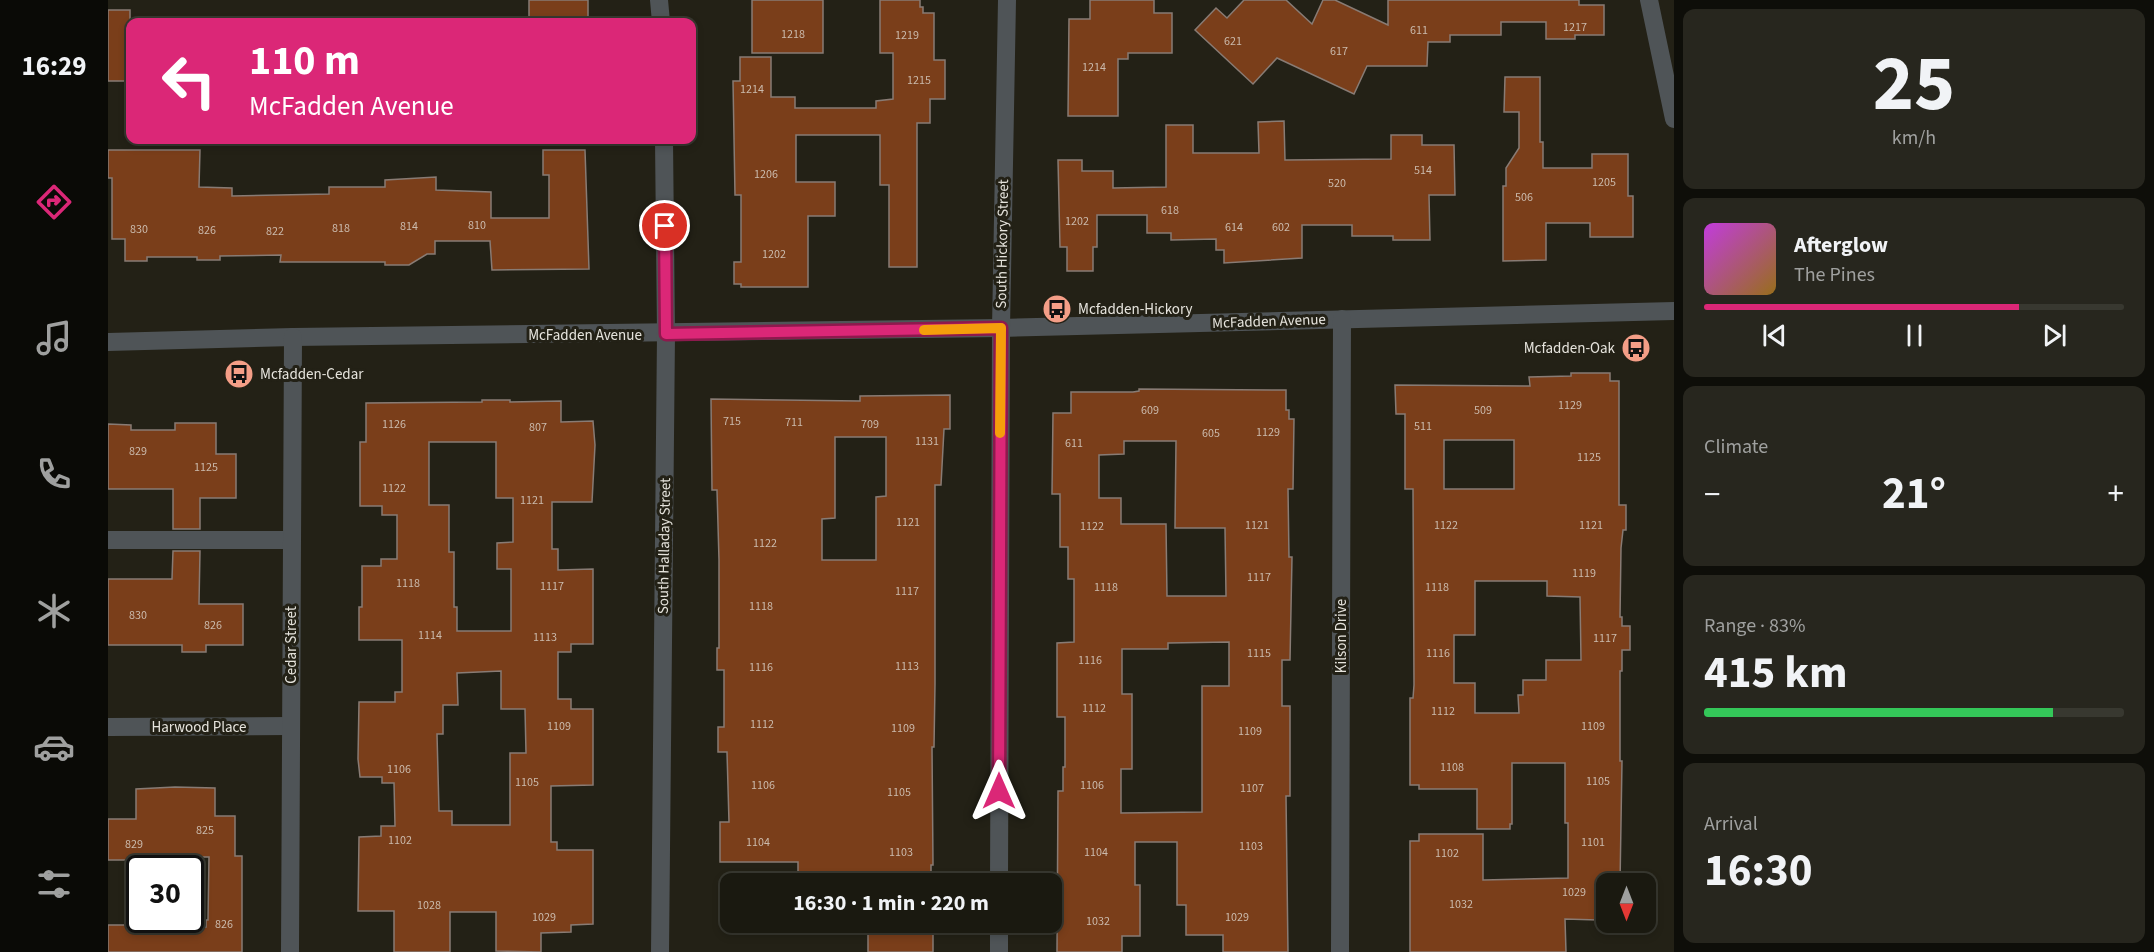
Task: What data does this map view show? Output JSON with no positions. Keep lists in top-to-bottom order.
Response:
{
  "streets": {
    "street": [
      "South Hickory Street",
      "McFadden Avenue",
      "South Halladay Street",
      "Kilson Drive",
      "Cedar Street",
      "Harwood Place"
    ]
  },
  "crossings": [
    ["South Hickory Street", "McFadden Avenue"],
    ["McFadden Avenue", "South Halladay Street"],
    ["McFadden Avenue", "Kilson Drive"],
    ["McFadden Avenue", "Cedar Street"],
    ["Cedar Street", "Harwood Place"]
  ],
  "places": {
    "bus stop": ["Mcfadden-Hickory", "Mcfadden-Oak", "Mcfadden-Cedar"]
  },
  "house_numbers": [
    "1217",
    "611",
    "1218",
    "1219",
    "621",
    "617",
    "1214",
    "1215",
    "1214",
    "514",
    "1206",
    "1205",
    "520",
    "506",
    "618",
    "1202",
    "810",
    "814",
    "614",
    "602",
    "818",
    "830",
    "826",
    "822",
    "1202",
    "1129",
    "609",
    "509",
    "715",
    "711",
    "1126",
    "709",
    "511",
    "807",
    "1129",
    "605",
    "1131",
    "611",
    "829",
    "1125",
    "1125",
    "1122",
    "1121",
    "1121",
    "1121",
    "1122",
    "1121",
    "1122",
    "1122",
    "1119",
    "1117",
    "1118",
    "1117",
    "1118",
    "1118",
    "1117",
    "1118",
    "830",
    "826",
    "1114",
    "1113",
    "1117",
    "1115",
    "1116",
    "1116",
    "1113",
    "1116",
    "1112",
    "1112",
    "1112",
    "1109",
    "1109",
    "1109",
    "1109",
    "1108",
    "1106",
    "1105",
    "1105",
    "1106",
    "1106",
    "1107",
    "1105",
    "825",
    "1102",
    "1104",
    "1101",
    "829",
    "1103",
    "1103",
    "1104",
    "1102",
    "1029",
    "1032",
    "1028",
    "1029",
    "1029",
    "1032",
    "826"
  ],
  "north": "bottom",
  "page": {
    "tabs": "16:29",
    "tile": [
      ["25", "km/h"],
      "Climate",
      ["Range · 83%", "415 km"],
      ["Arrival", "16:30"]
    ],
    "turn": ["110 m", "McFadden Avenue"],
    "song": ["Afterglow", "The Pines"],
    "heat": ["−", "21°", "+"],
    "limit": "30",
    "trip": "16:30 · 1 min · 220 m"
  }
}
